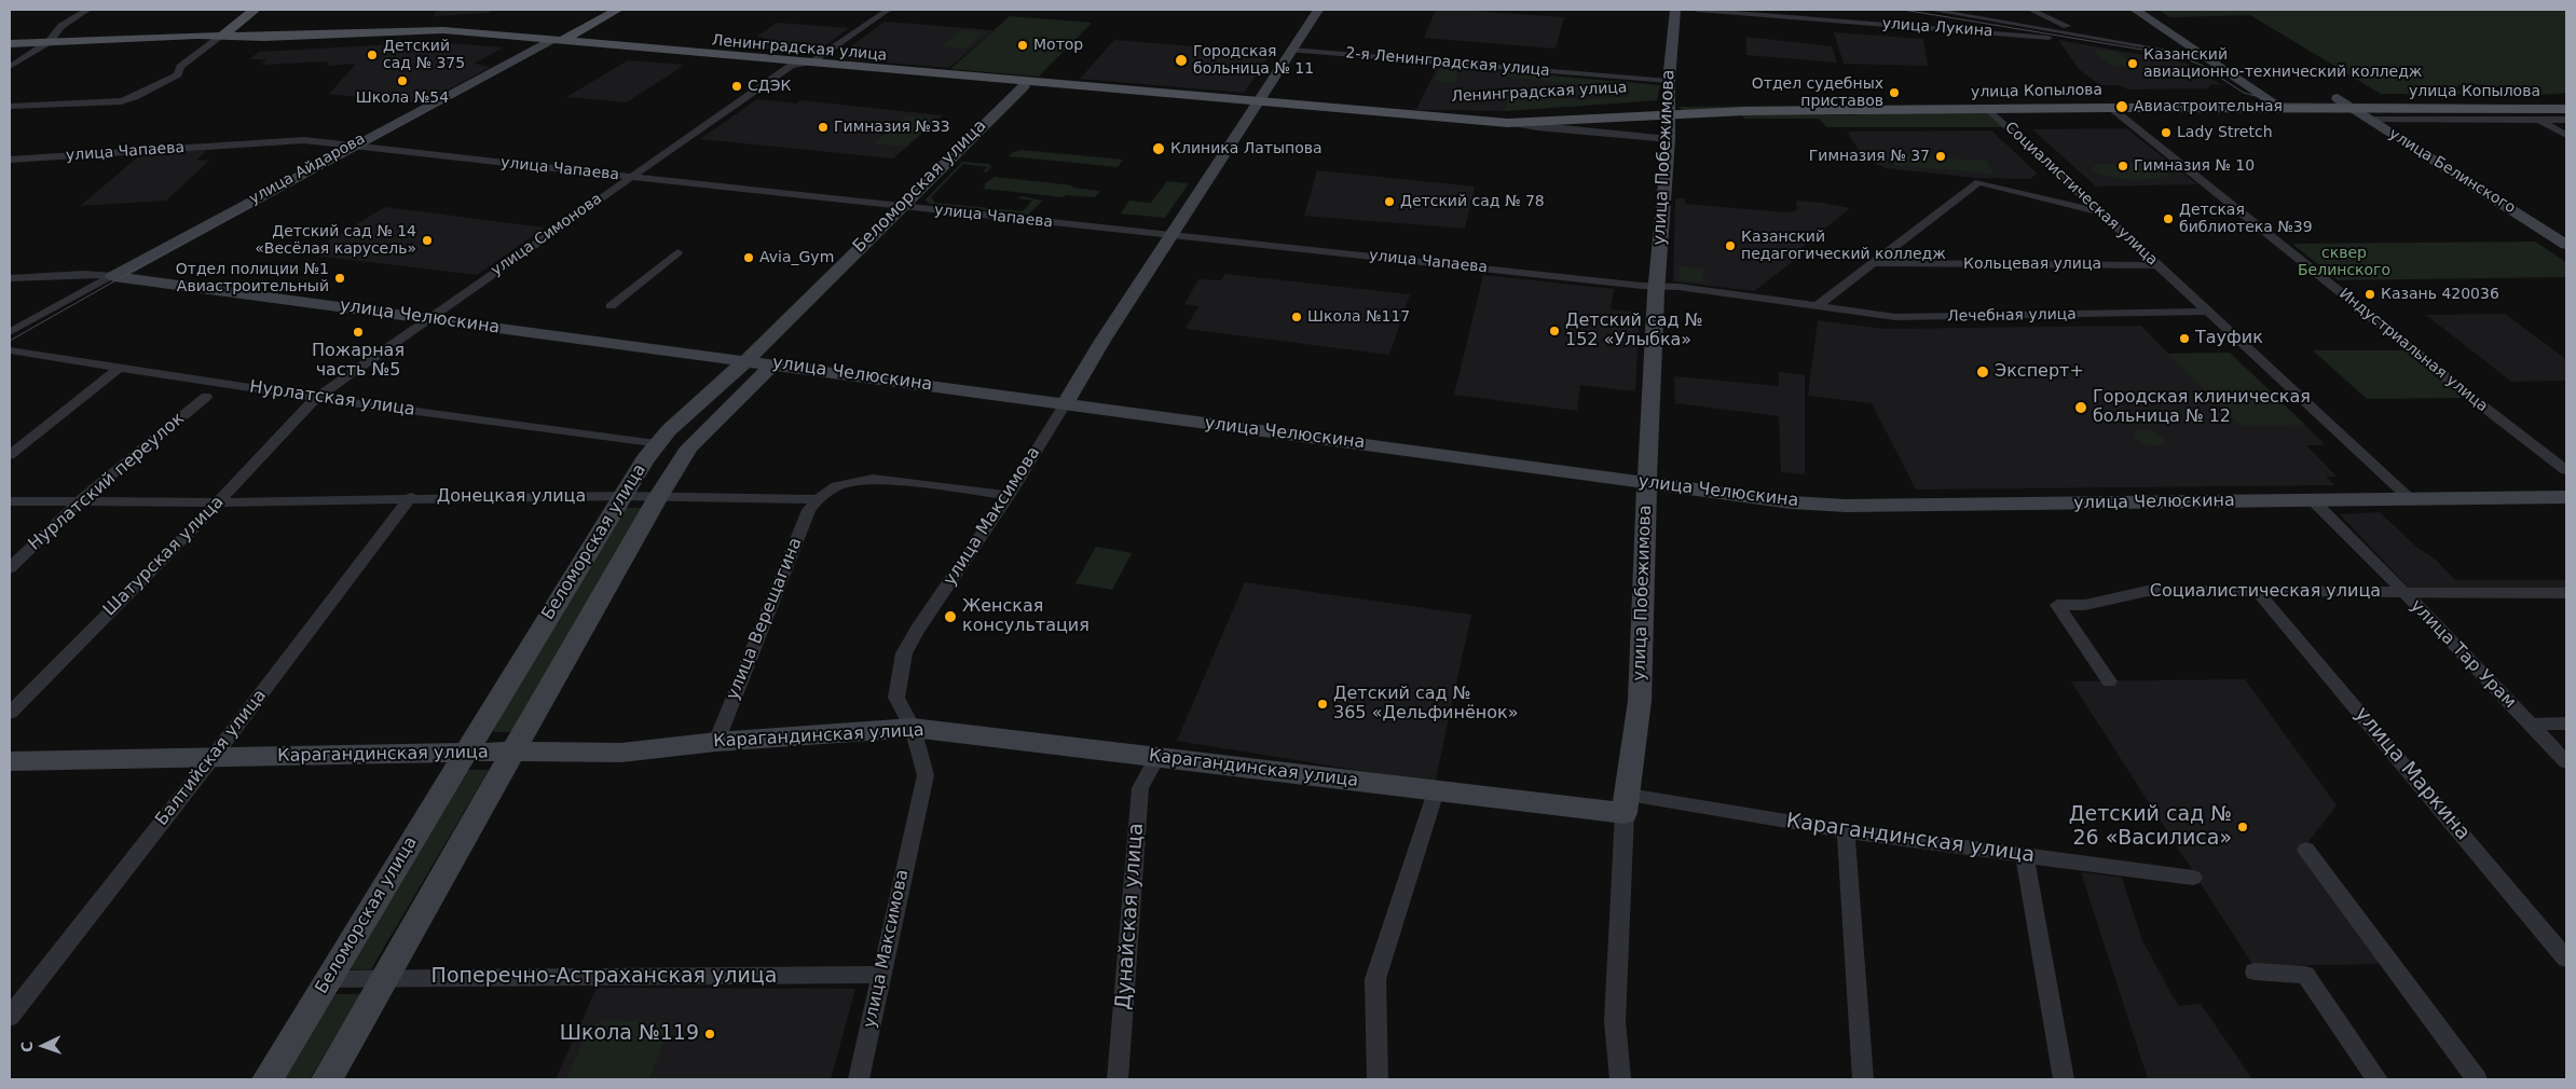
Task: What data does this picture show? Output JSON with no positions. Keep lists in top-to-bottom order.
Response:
{
  "streets": {
    "main road": ["Ленинградская улица", "улица Копылова", "улица Айдарова"],
    "street": [
      "улица Лукина",
      "2-я Ленинградская улица",
      "улица Чапаева",
      "улица Побежимова",
      "улица Белинского",
      "Беломорская улица",
      "Социалистическая улица",
      "улица Симонова",
      "Кольцевая улица",
      "Лечебная улица",
      "улица Челюскина",
      "Индустриальная улица",
      "Нурлатская улица",
      "Нурлатский переулок",
      "Донецкая улица",
      "улица Максимова",
      "Шатурская улица",
      "улица Верещагина",
      "улица Тар Урам",
      "Карагандинская улица",
      "Балтийская улица",
      "улица Маркина",
      "Дунайская улица",
      "Поперечно-Астраханская улица"
    ]
  },
  "crossings": [
    ["Ленинградская улица", "улица Копылова"],
    ["Ленинградская улица", "улица Побежимова"],
    ["Ленинградская улица", "улица Айдарова"],
    ["Ленинградская улица", "Беломорская улица"],
    ["Ленинградская улица", "улица Симонова"],
    ["Ленинградская улица", "улица Максимова"],
    ["2-я Ленинградская улица", "улица Побежимова"],
    ["2-я Ленинградская улица", "улица Максимова"],
    ["улица Копылова", "улица Побежимова"],
    ["улица Копылова", "улица Белинского"],
    ["улица Копылова", "Социалистическая улица"],
    ["улица Копылова", "Индустриальная улица"],
    ["улица Чапаева", "улица Побежимова"],
    ["улица Чапаева", "улица Айдарова"],
    ["улица Чапаева", "Беломорская улица"],
    ["улица Чапаева", "улица Симонова"],
    ["улица Чапаева", "Лечебная улица"],
    ["улица Чапаева", "улица Максимова"],
    ["улица Побежимова", "улица Челюскина"],
    ["улица Побежимова", "Карагандинская улица"],
    ["улица Айдарова", "улица Челюскина"],
    ["Беломорская улица", "улица Челюскина"],
    ["Беломорская улица", "Нурлатская улица"],
    ["Беломорская улица", "Донецкая улица"],
    ["Беломорская улица", "Карагандинская улица"],
    ["Беломорская улица", "Поперечно-Астраханская улица"],
    ["Социалистическая улица", "Кольцевая улица"],
    ["Социалистическая улица", "Лечебная улица"],
    ["Социалистическая улица", "улица Челюскина"],
    ["Социалистическая улица", "улица Тар Урам"],
    ["Социалистическая улица", "улица Маркина"],
    ["улица Симонова", "улица Челюскина"],
    ["улица Симонова", "Нурлатская улица"],
    ["улица Симонова", "Шатурская улица"],
    ["улица Челюскина", "улица Максимова"],
    ["улица Челюскина", "улица Тар Урам"],
    ["Нурлатская улица", "Шатурская улица"],
    ["Нурлатский переулок", "Донецкая улица"],
    ["Донецкая улица", "Шатурская улица"],
    ["Донецкая улица", "улица Верещагина"],
    ["Донецкая улица", "Балтийская улица"],
    ["улица Максимова", "Карагандинская улица"],
    ["улица Максимова", "Поперечно-Астраханская улица"],
    ["улица Верещагина", "Карагандинская улица"],
    ["Карагандинская улица", "Балтийская улица"],
    ["Карагандинская улица", "Дунайская улица"]
  ],
  "parks": ["сквер Белинского"],
  "places": [
    "Мотор",
    "Детский сад № 375",
    "Городская больница № 11",
    "Казанский авиационно-технический колледж",
    "Школа №54",
    "СДЭК",
    "Отдел судебных приставов",
    "Авиастроительная",
    "Гимназия №33",
    "Lady Stretch",
    "Клиника Латыпова",
    "Гимназия № 37",
    "Гимназия № 10",
    "Детский сад № 78",
    "Детская библиотека №39",
    "Детский сад № 14 «Весёлая карусель»",
    "Казанский педагогический колледж",
    "Avia_Gym",
    "Отдел полиции №1 Авиастроительный",
    "Казань 420036",
    "Школа №117",
    "Детский сад № 152 «Улыбка»",
    "Пожарная часть №5",
    "Тауфик",
    "Эксперт+",
    "Городская клиническая больница № 12",
    "Женская консультация",
    "Детский сад № 365 «Дельфинёнок»",
    "Детский сад № 26 «Василиса»",
    "Школа №119"
  ],
  "north": "left"
}
